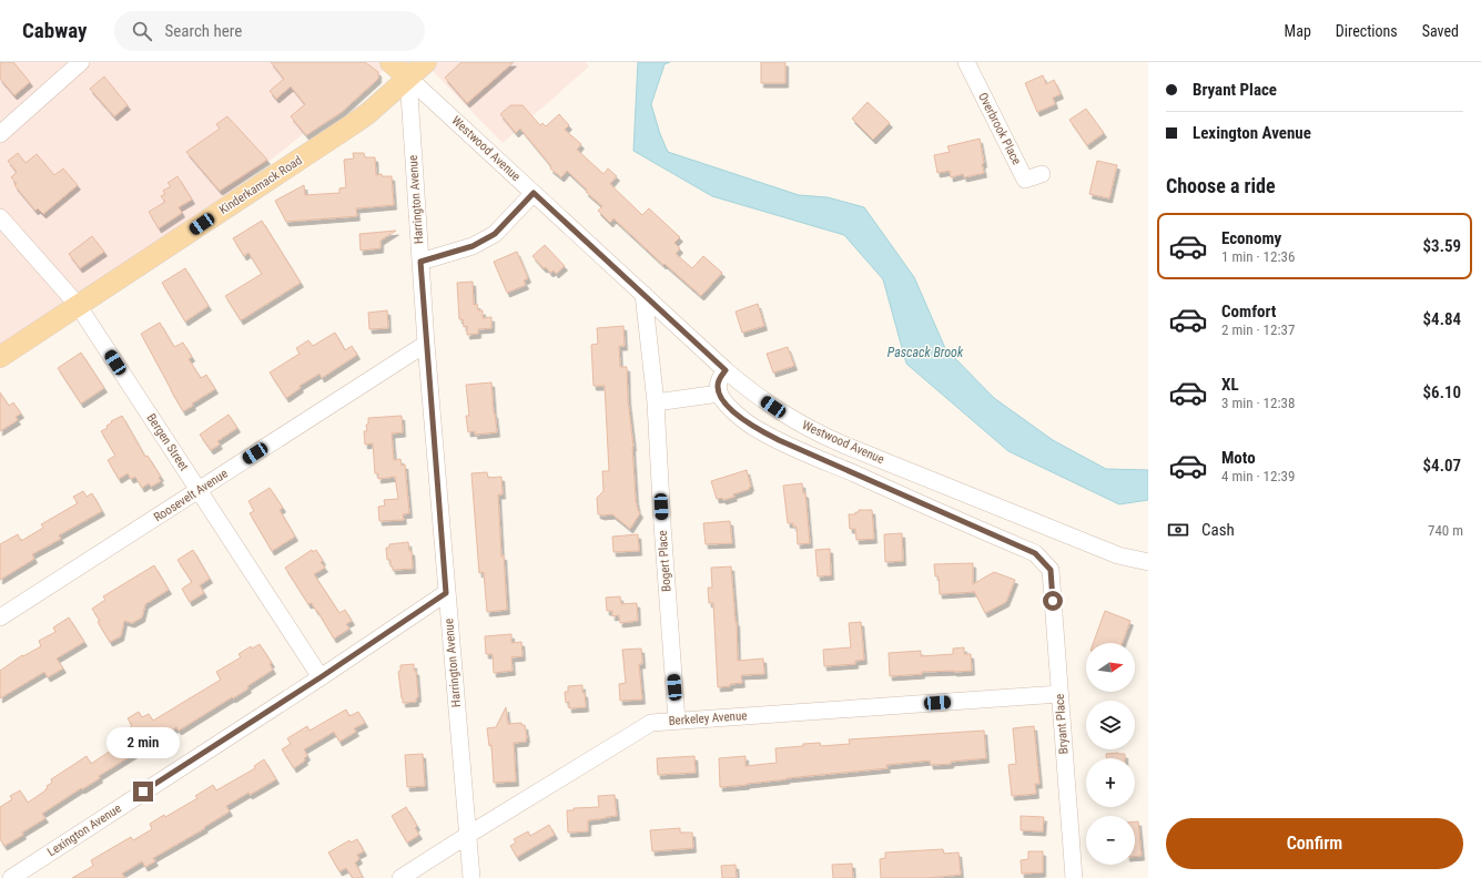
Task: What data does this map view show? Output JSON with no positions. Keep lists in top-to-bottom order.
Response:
{
  "streets": {
    "main road": ["Westwood Avenue", "Kinderkamack Road"],
    "street": [
      "Overbrook Place",
      "Harrington Avenue",
      "Bergen Street",
      "Roosevelt Avenue",
      "Bogert Place",
      "Berkeley Avenue",
      "Bryant Place",
      "Lexington Avenue"
    ]
  },
  "crossings": [
    ["Westwood Avenue", "Kinderkamack Road"],
    ["Westwood Avenue", "Harrington Avenue"],
    ["Westwood Avenue", "Bogert Place"],
    ["Kinderkamack Road", "Harrington Avenue"],
    ["Kinderkamack Road", "Bergen Street"],
    ["Harrington Avenue", "Roosevelt Avenue"],
    ["Harrington Avenue", "Berkeley Avenue"],
    ["Harrington Avenue", "Lexington Avenue"],
    ["Bergen Street", "Roosevelt Avenue"],
    ["Bergen Street", "Lexington Avenue"],
    ["Bogert Place", "Berkeley Avenue"],
    ["Berkeley Avenue", "Bryant Place"]
  ],
  "water": ["Pascack Brook"],
  "north": "right",
  "page": {
    "header": "Cabway",
    "search": "Search here",
    "nav": ["Map", "Directions", "Saved"],
    "banner": ["Bryant Place", "Lexington Avenue"],
    "heading": "Choose a ride",
    "list": [
      {
        "name": "Economy",
        "note": "1 min · 12:36",
        "value": "$3.59"
      },
      {
        "name": "Comfort",
        "note": "2 min · 12:37",
        "value": "$4.84"
      },
      {
        "name": "XL",
        "note": "3 min · 12:38",
        "value": "$6.10"
      },
      {
        "name": "Moto",
        "note": "4 min · 12:39",
        "value": "$4.07"
      }
    ],
    "pay": ["Cash", "740 m"],
    "map_buttons": ["+", "−"],
    "bubble": "2 min",
    "buttons": "Confirm"
  }
}
